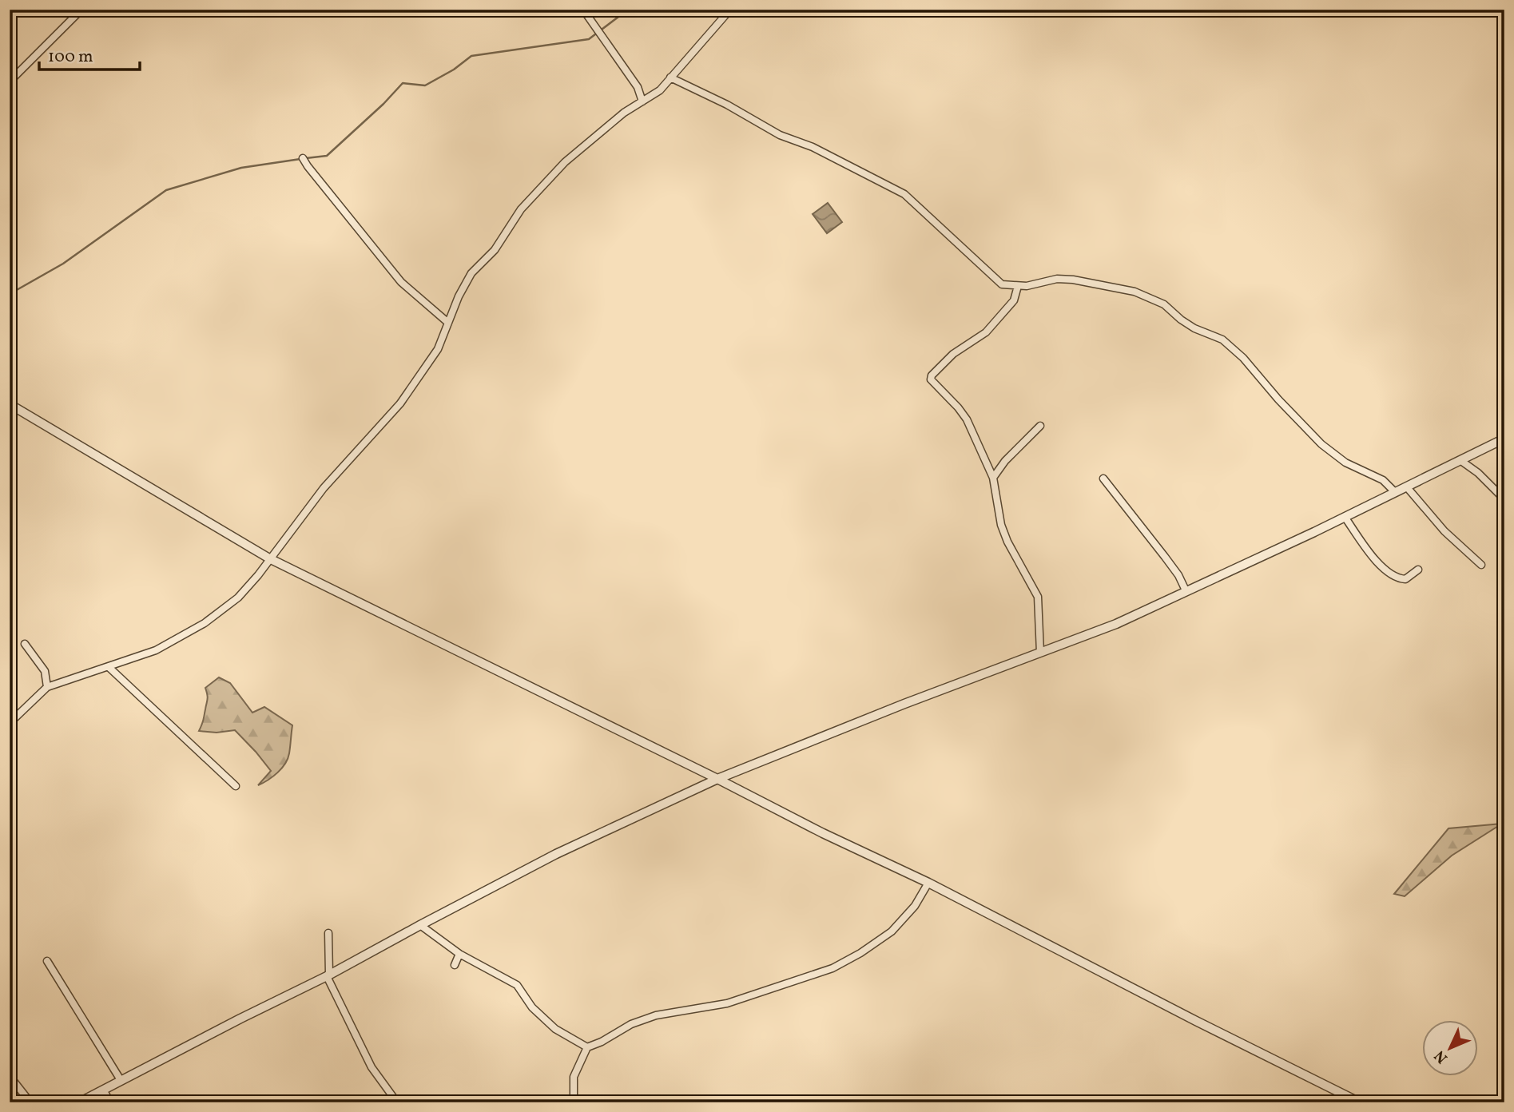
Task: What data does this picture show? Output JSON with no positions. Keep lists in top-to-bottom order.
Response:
{
  "scale_bar": "100 m",
  "north": "bottom left"
}
